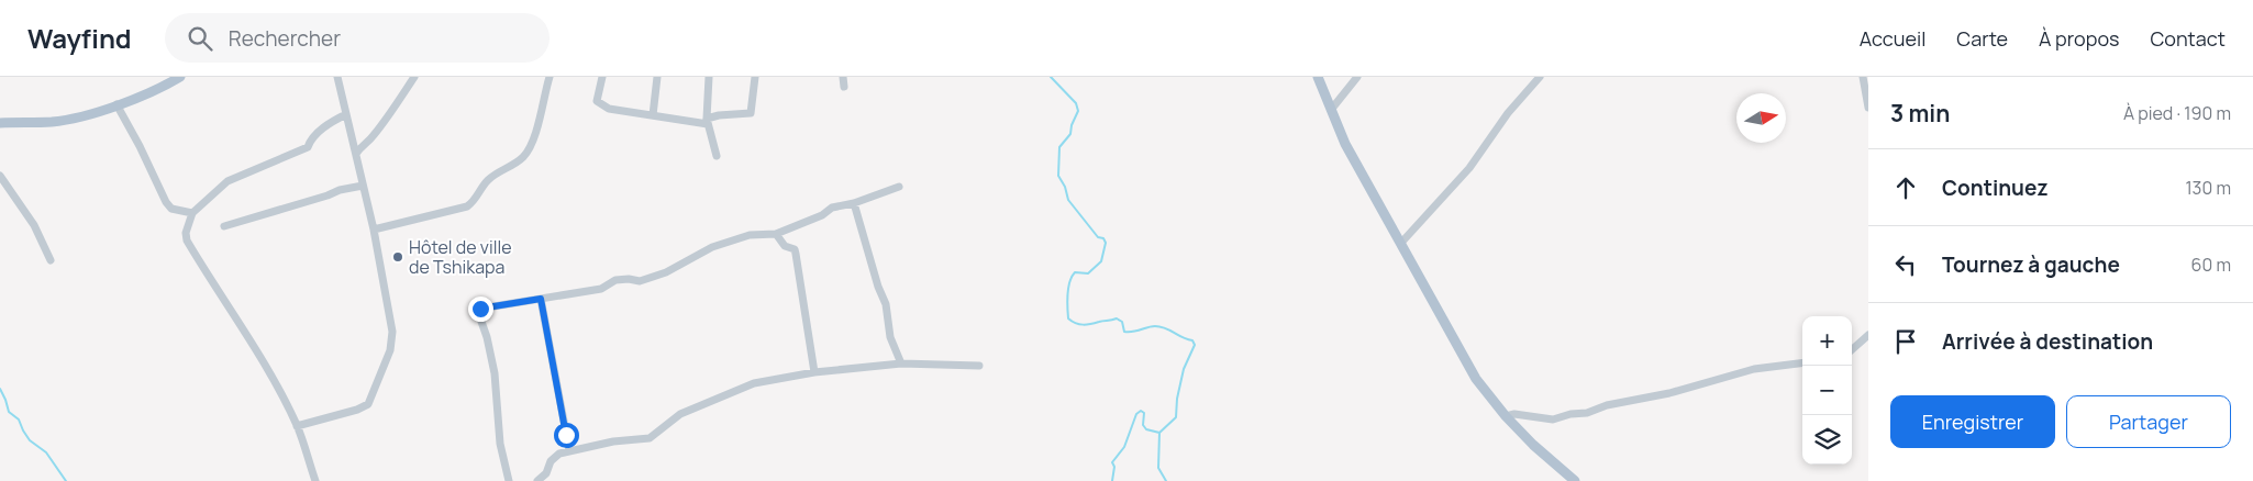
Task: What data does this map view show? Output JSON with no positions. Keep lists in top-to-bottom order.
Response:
{
  "places": ["Hôtel de ville de Tshikapa"],
  "north": "right",
  "page": {
    "header": "Wayfind",
    "search": "Rechercher",
    "nav": [
      "Accueil",
      "Carte",
      "À propos",
      "Contact"
    ],
    "heading": ["3 min", "À pied · 190 m"],
    "list": [
      ["Continuez", "130 m"],
      ["Tournez à gauche", "60 m"],
      "Arrivée à destination"
    ],
    "map_buttons": ["+", "−"],
    "buttons": ["Enregistrer", "Partager"]
  }
}
